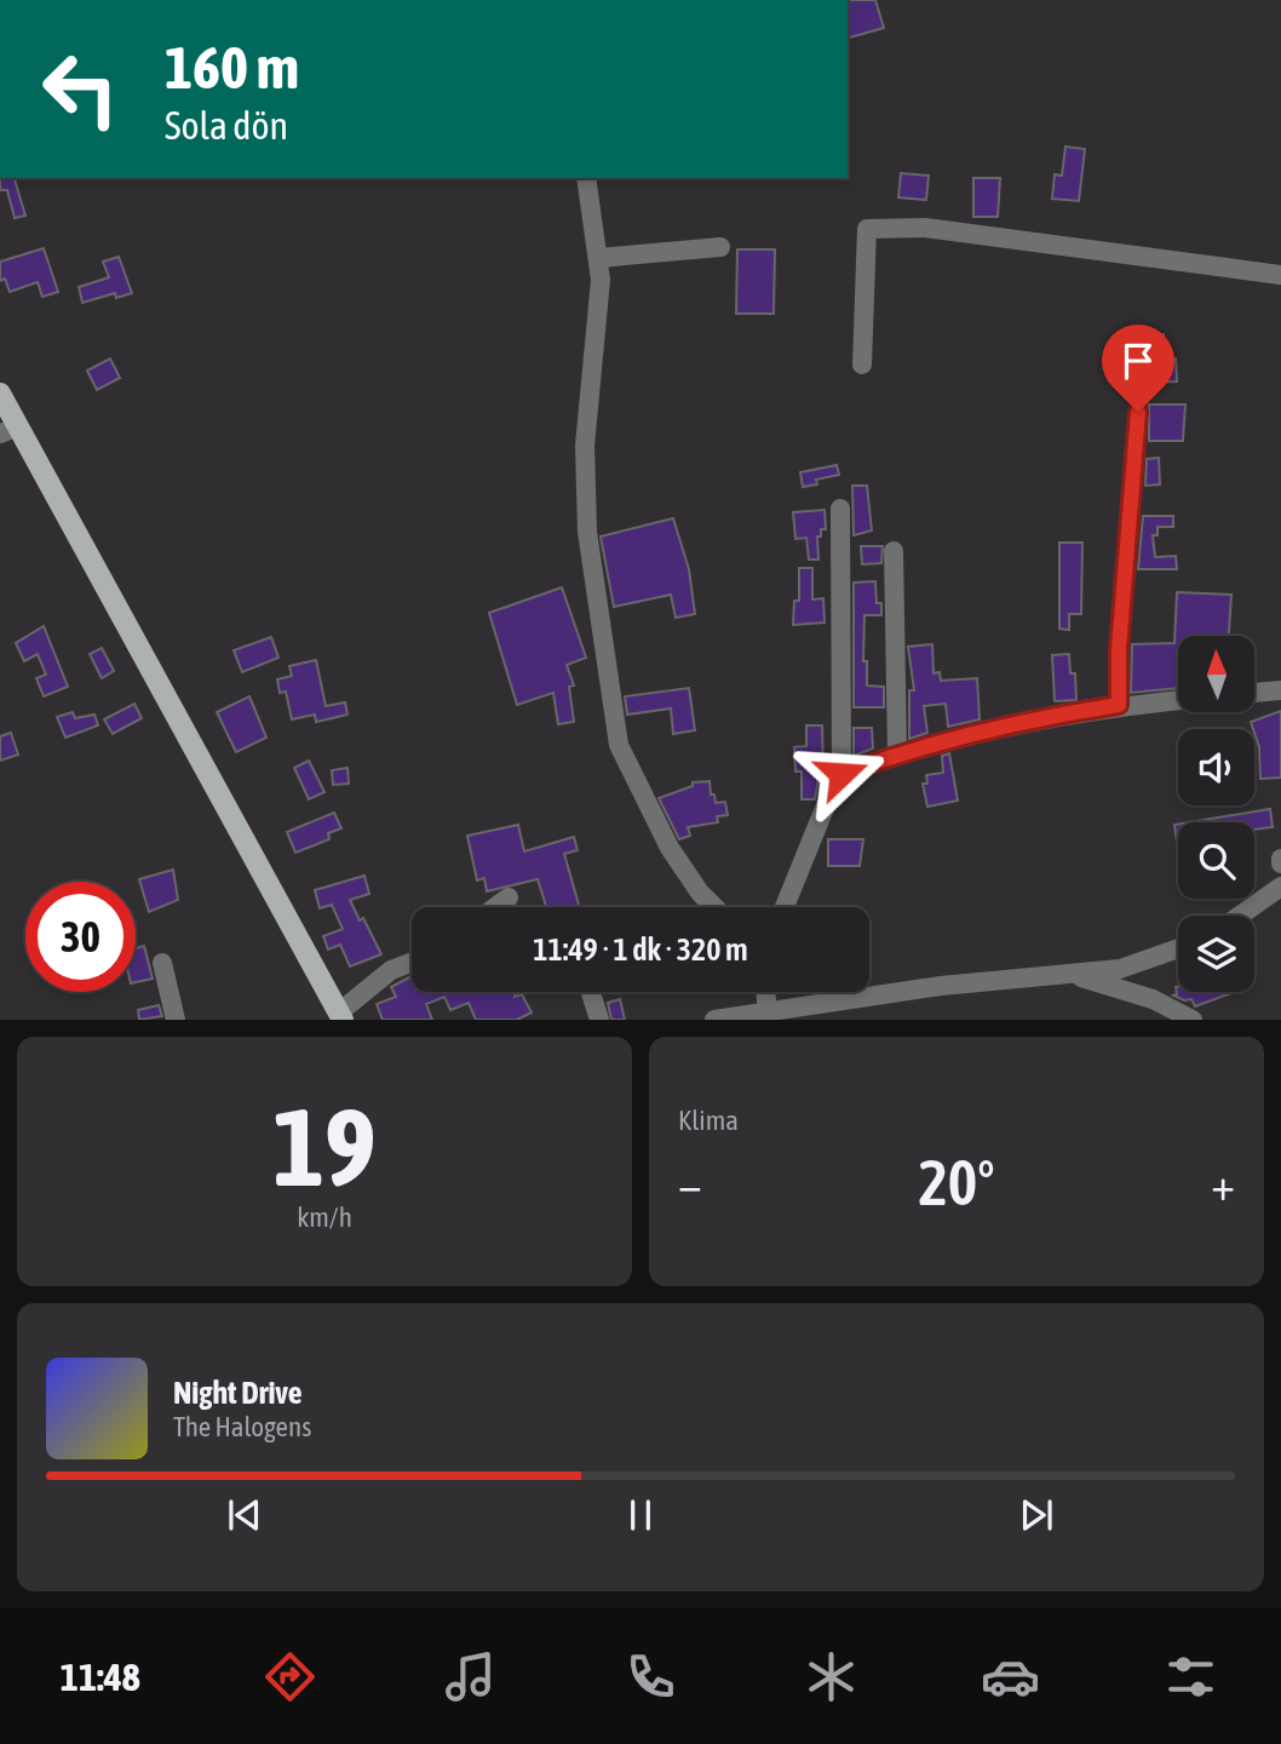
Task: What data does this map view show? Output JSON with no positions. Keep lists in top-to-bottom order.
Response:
{
  "north": "top",
  "page": {
    "turn": ["160 m", "Sola dön"],
    "limit": "30",
    "trip": "11:49 · 1 dk · 320 m",
    "tile": [
      ["19", "km/h"],
      "Klima"
    ],
    "heat": ["−", "20°", "+"],
    "song": ["Night Drive", "The Halogens"],
    "tabs": "11:48"
  }
}
